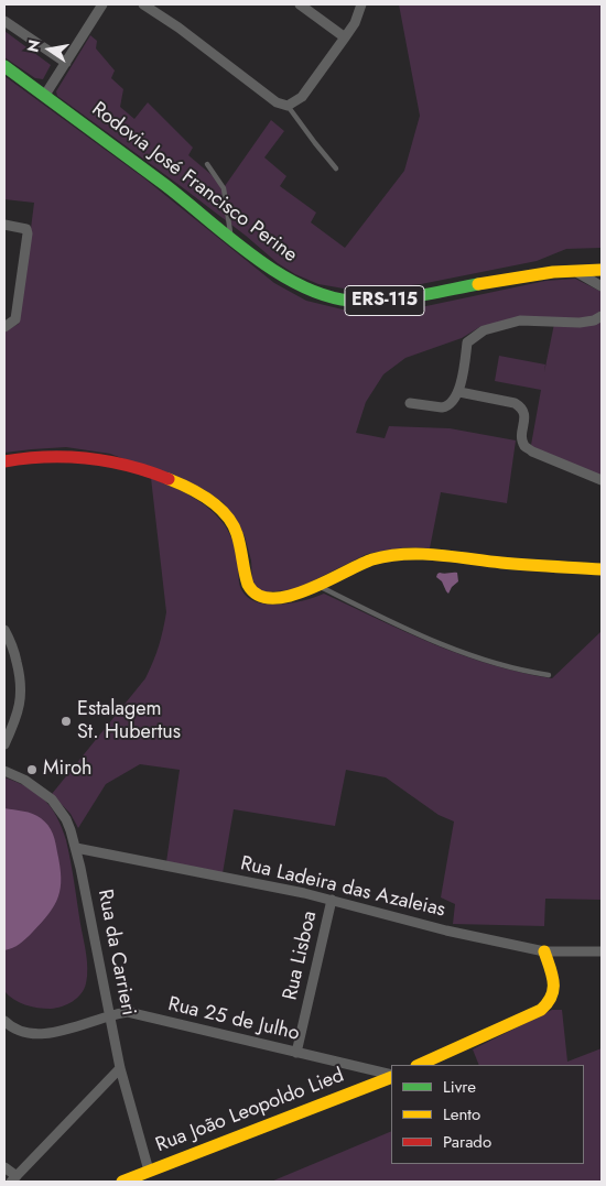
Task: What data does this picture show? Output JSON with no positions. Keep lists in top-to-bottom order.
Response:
{
  "streets": {
    "street": [
      "Rodovia José Francisco Perine",
      "ERS-115",
      "Rua Ladeira das Azaleias",
      "Rua da Carrieri",
      "Rua Lisboa",
      "Rua 25 de Julho",
      "Rua João Leopoldo Lied"
    ]
  },
  "crossings": [
    ["Rua Ladeira das Azaleias", "Rua da Carrieri"],
    ["Rua Ladeira das Azaleias", "Rua Lisboa"],
    ["Rua da Carrieri", "Rua 25 de Julho"],
    ["Rua da Carrieri", "Rua João Leopoldo Lied"],
    ["Rua Lisboa", "Rua 25 de Julho"]
  ],
  "places": ["Estalagem St. Hubertus", "Miroh"],
  "legend": ["Livre", "Lento", "Parado"],
  "north": "left"
}
